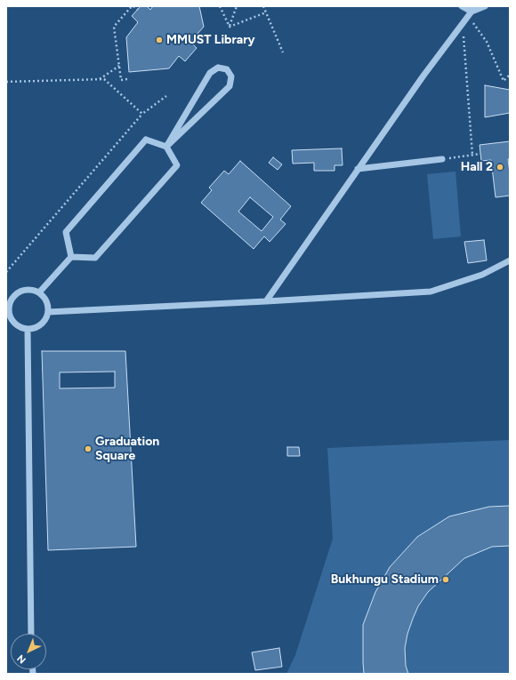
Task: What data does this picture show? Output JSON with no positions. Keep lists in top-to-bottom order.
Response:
{
  "places": [
    "MMUST Library",
    "Hall 2",
    "Graduation Square",
    "Bukhungu Stadium"
  ],
  "north": "bottom left"
}
